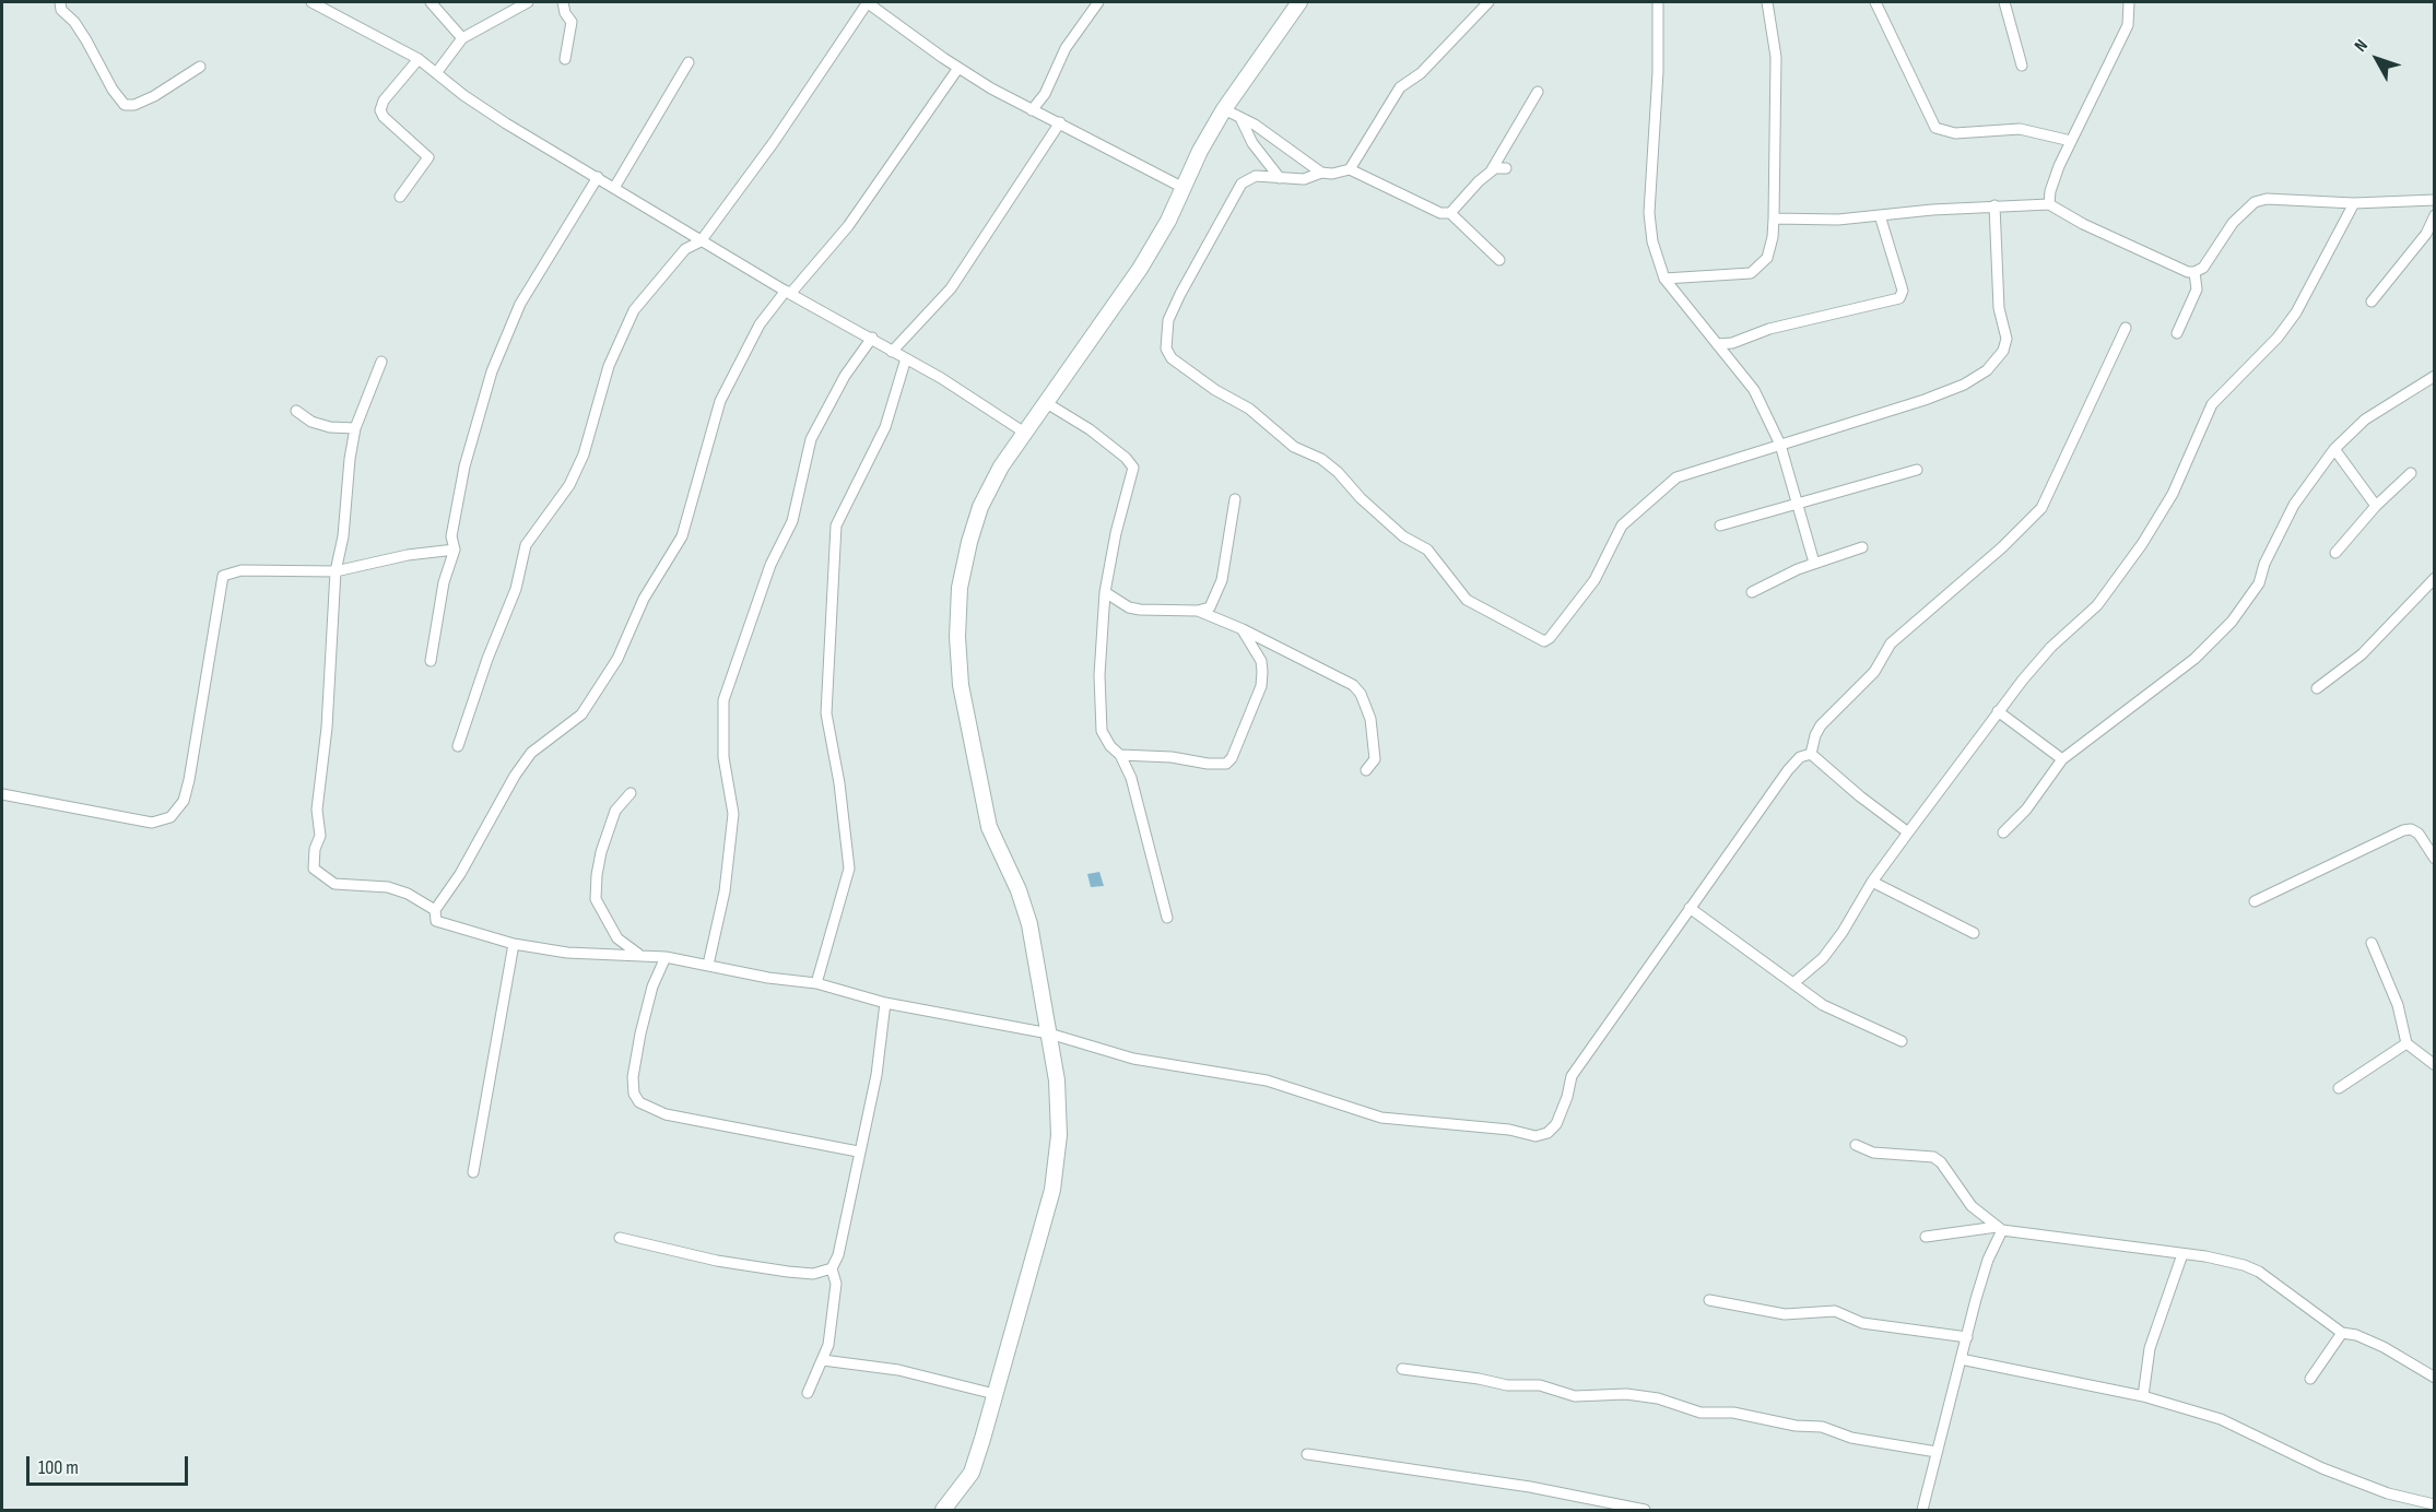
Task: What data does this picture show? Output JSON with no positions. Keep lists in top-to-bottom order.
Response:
{
  "scale_bar": "100 m",
  "north": "top left"
}
